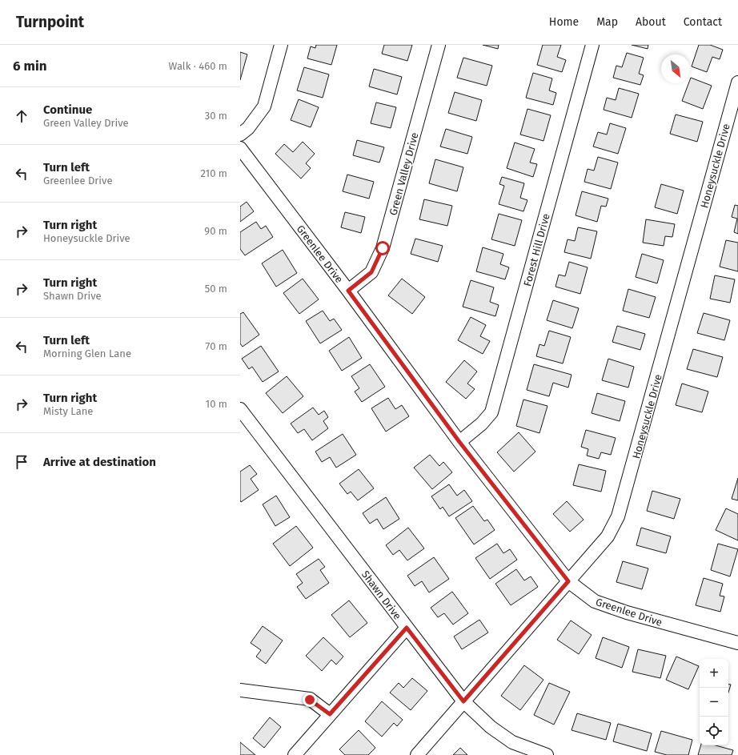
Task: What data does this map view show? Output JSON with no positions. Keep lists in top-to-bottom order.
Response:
{
  "streets": {
    "street": [
      "Honeysuckle Drive",
      "Green Valley Drive",
      "Forest Hill Drive",
      "Greenlee Drive",
      "Shawn Drive"
    ]
  },
  "crossings": [
    ["Honeysuckle Drive", "Greenlee Drive"],
    ["Honeysuckle Drive", "Shawn Drive"],
    ["Green Valley Drive", "Greenlee Drive"],
    ["Forest Hill Drive", "Greenlee Drive"]
  ],
  "north": "bottom right",
  "page": {
    "header": "Turnpoint",
    "nav": [
      "Home",
      "Map",
      "About",
      "Contact"
    ],
    "heading": ["6 min", "Walk · 460 m"],
    "list": [
      ["Continue", "Green Valley Drive", "30 m"],
      ["Turn left", "Greenlee Drive", "210 m"],
      ["Turn right", "Honeysuckle Drive", "90 m"],
      ["Turn right", "Shawn Drive", "50 m"],
      ["Turn left", "Morning Glen Lane", "70 m"],
      ["Turn right", "Misty Lane", "10 m"],
      "Arrive at destination"
    ],
    "map_buttons": ["+", "−"]
  }
}
